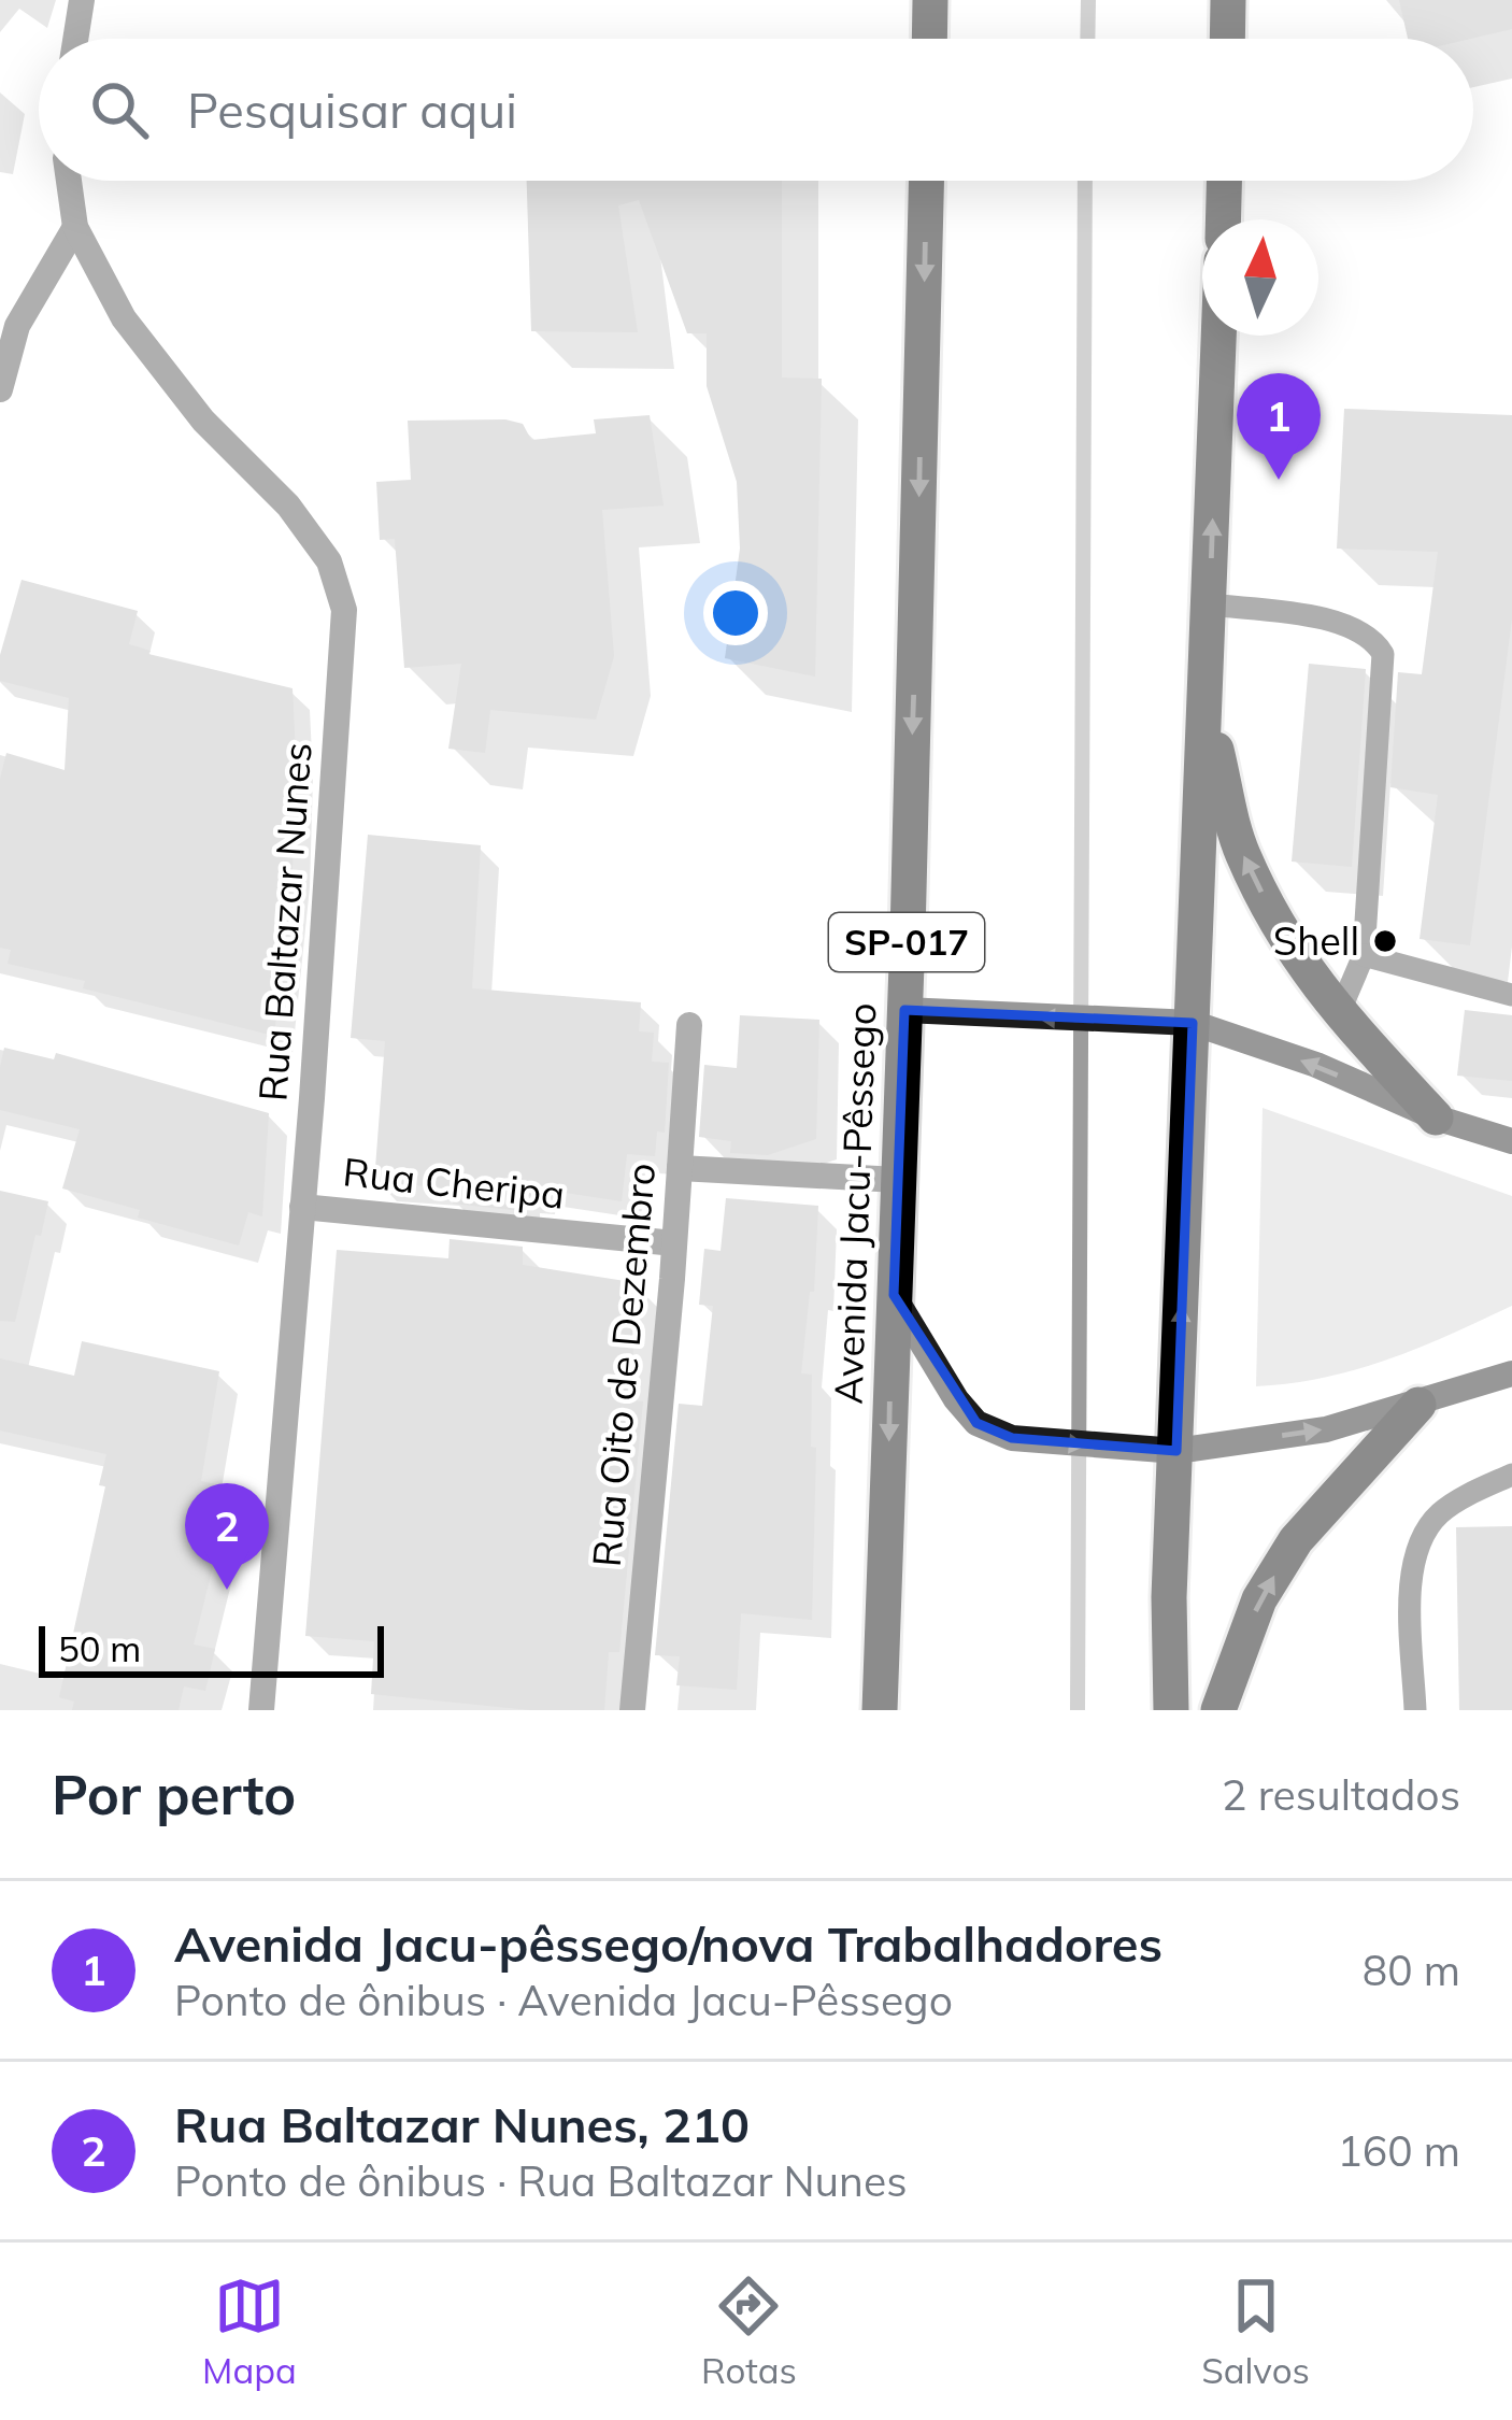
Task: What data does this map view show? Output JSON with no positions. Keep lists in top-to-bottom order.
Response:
{
  "streets": {
    "highway": ["SP-017", "Avenida Jacu-Pêssego"],
    "street": ["Rua Baltazar Nunes", "Rua Cheripa", "Rua Oito de Dezembro"]
  },
  "crossings": [
    ["Rua Baltazar Nunes", "Rua Cheripa"],
    ["Rua Cheripa", "Rua Oito de Dezembro"]
  ],
  "places": ["Shell"],
  "scale_bar": "50 m",
  "north": "top",
  "page": {
    "search": "Pesquisar aqui",
    "pins": ["1", "2"],
    "scale": "50 m",
    "heading": ["Por perto", "2 resultados"],
    "list": [
      {
        "mark": "1",
        "name": "Avenida Jacu-pêssego/nova Trabalhadores",
        "note": "Ponto de ônibus · Avenida Jacu-Pêssego",
        "value": "80 m"
      },
      {
        "mark": "2",
        "name": "Rua Baltazar Nunes, 210",
        "note": "Ponto de ônibus · Rua Baltazar Nunes",
        "value": "160 m"
      }
    ],
    "nav": ["Mapa", "Rotas", "Salvos"]
  }
}
